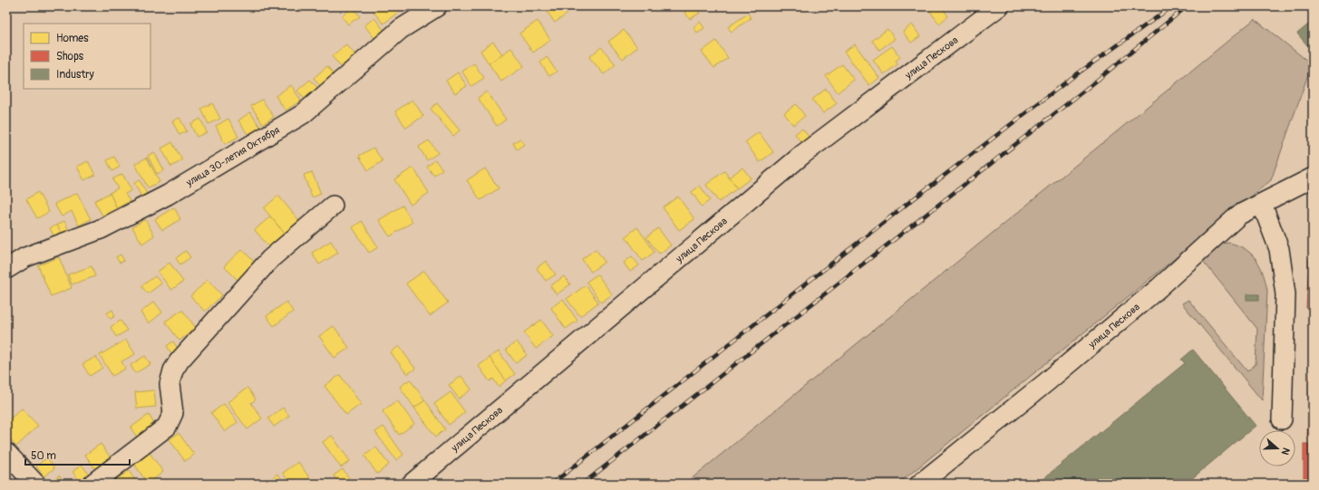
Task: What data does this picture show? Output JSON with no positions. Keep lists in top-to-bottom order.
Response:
{
  "streets": {
    "street": ["улица Пескова", "улица 30-летия Октября"]
  },
  "legend": ["Homes", "Shops", "Industry"],
  "scale_bar": "50 m",
  "north": "right"
}
